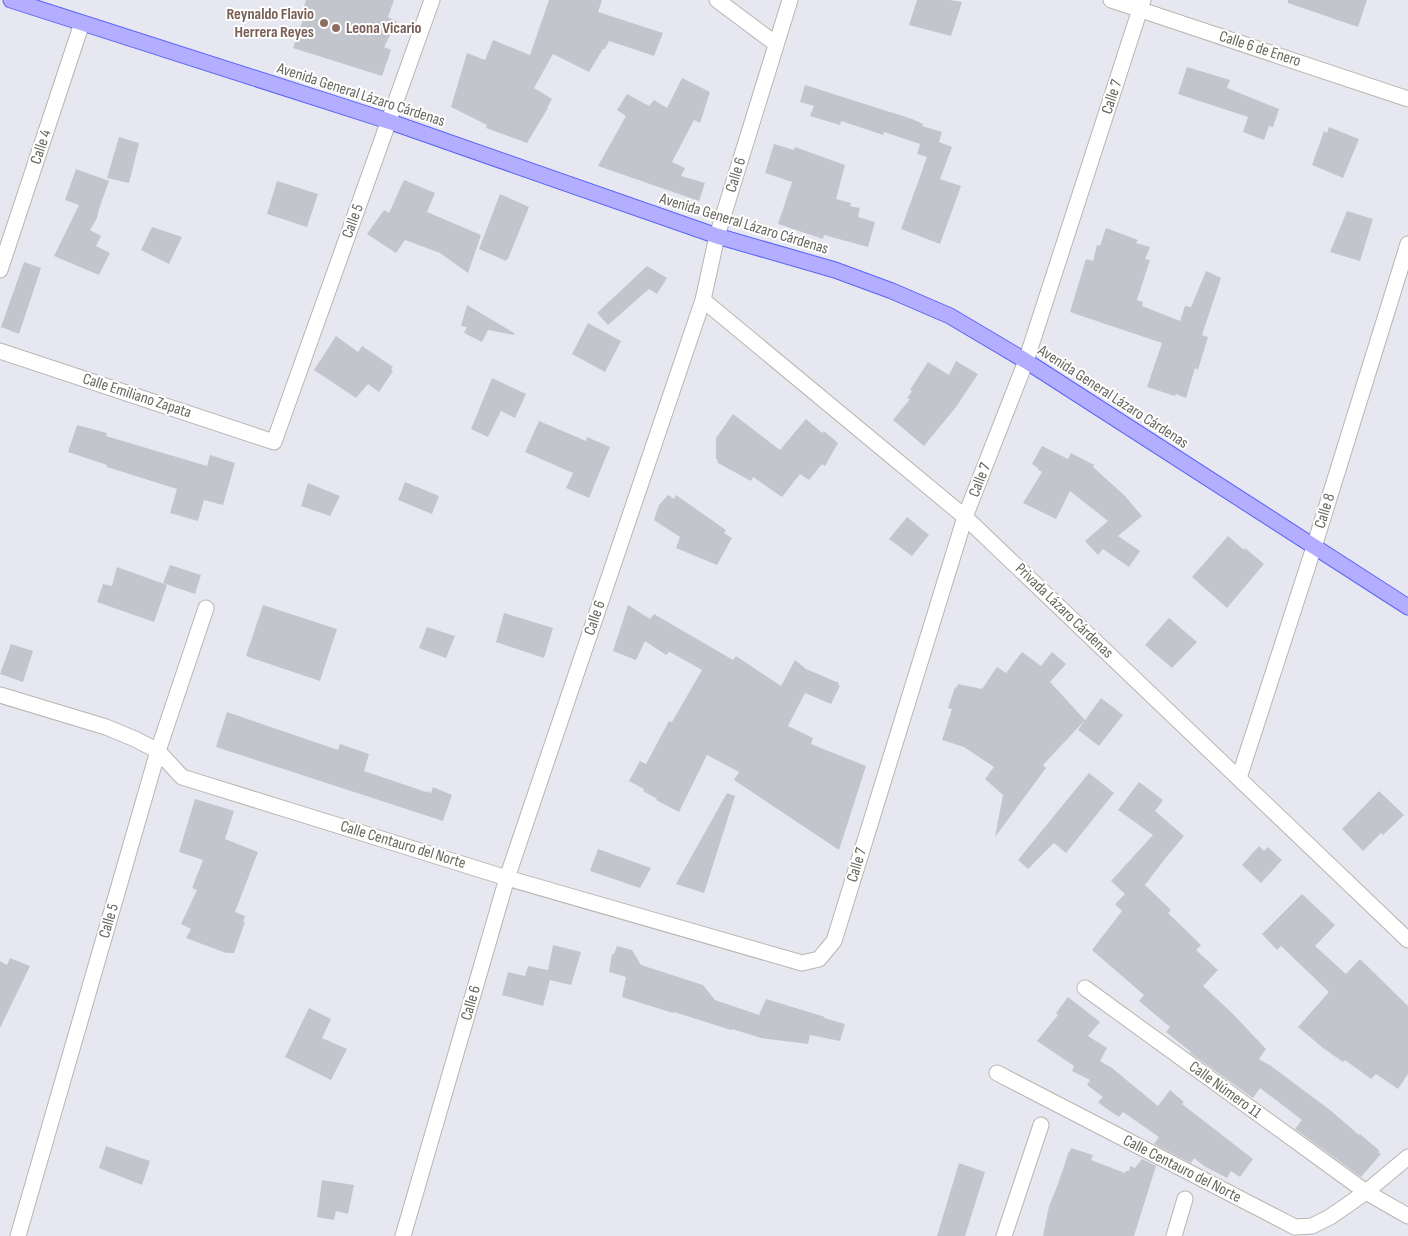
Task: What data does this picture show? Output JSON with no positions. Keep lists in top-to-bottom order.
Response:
{
  "streets": {
    "main road": ["Avenida General Lázaro Cárdenas"],
    "street": [
      "Calle 6 de Enero",
      "Calle 7",
      "Calle 4",
      "Calle 6",
      "Calle 5",
      "Calle Emiliano Zapata",
      "Calle 8",
      "Privada Lázaro Cárdenas",
      "Calle Centauro del Norte",
      "Calle Número 11"
    ]
  },
  "crossings": [
    ["Calle 6 de Enero", "Calle 7"],
    ["Avenida General Lázaro Cárdenas", "Calle 7"],
    ["Avenida General Lázaro Cárdenas", "Calle 4"],
    ["Avenida General Lázaro Cárdenas", "Calle 6"],
    ["Avenida General Lázaro Cárdenas", "Calle 5"],
    ["Avenida General Lázaro Cárdenas", "Calle 8"],
    ["Calle 7", "Privada Lázaro Cárdenas"],
    ["Calle 7", "Calle Centauro del Norte"],
    ["Calle 6", "Privada Lázaro Cárdenas"],
    ["Calle 6", "Calle Centauro del Norte"],
    ["Calle 5", "Calle Emiliano Zapata"],
    ["Calle 5", "Calle Centauro del Norte"],
    ["Calle 8", "Privada Lázaro Cárdenas"],
    ["Calle Centauro del Norte", "Calle Número 11"]
  ],
  "places": ["Reynaldo Flavio Herrera Reyes", "Leona Vicario"]
}
